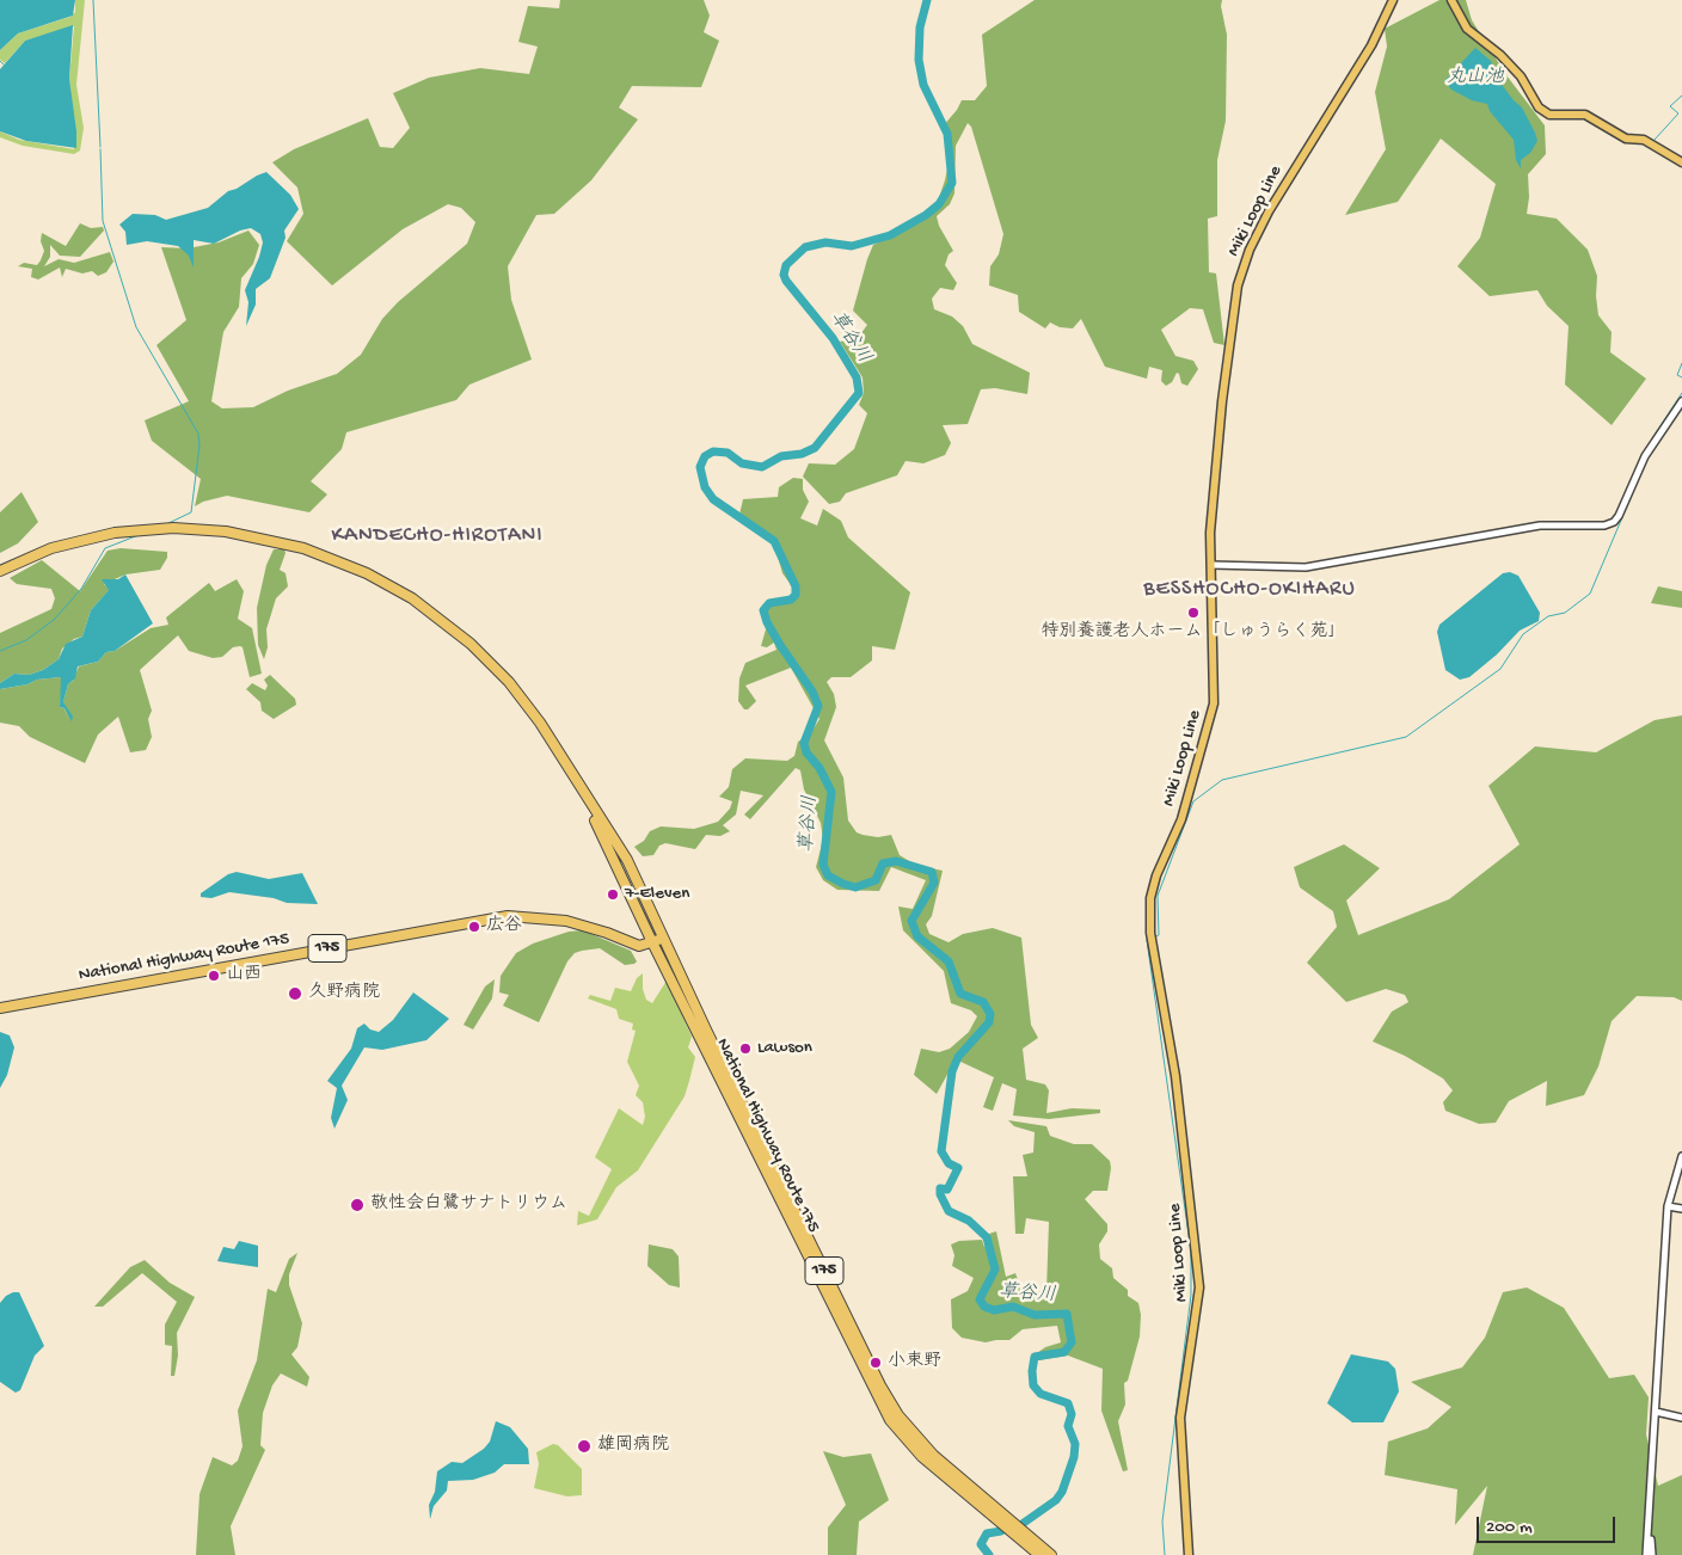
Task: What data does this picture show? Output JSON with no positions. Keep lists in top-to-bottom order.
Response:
{
  "streets": {
    "highway": ["175", "National Highway Route 175"],
    "main road": ["Miki Loop Line"]
  },
  "districts": ["KANDECHO-HIROTANI", "BESSHOCHO-OKIHARU"],
  "water": ["丸山池", "草谷川"],
  "places": [
    "特別養護老人ホーム「しゅうらく苑」",
    "7-Eleven",
    "広谷",
    "山西",
    "久野病院",
    "Lawson",
    "敬性会白鷺サナトリウム",
    "小束野",
    "雄岡病院"
  ],
  "scale_bar": "200 m"
}
